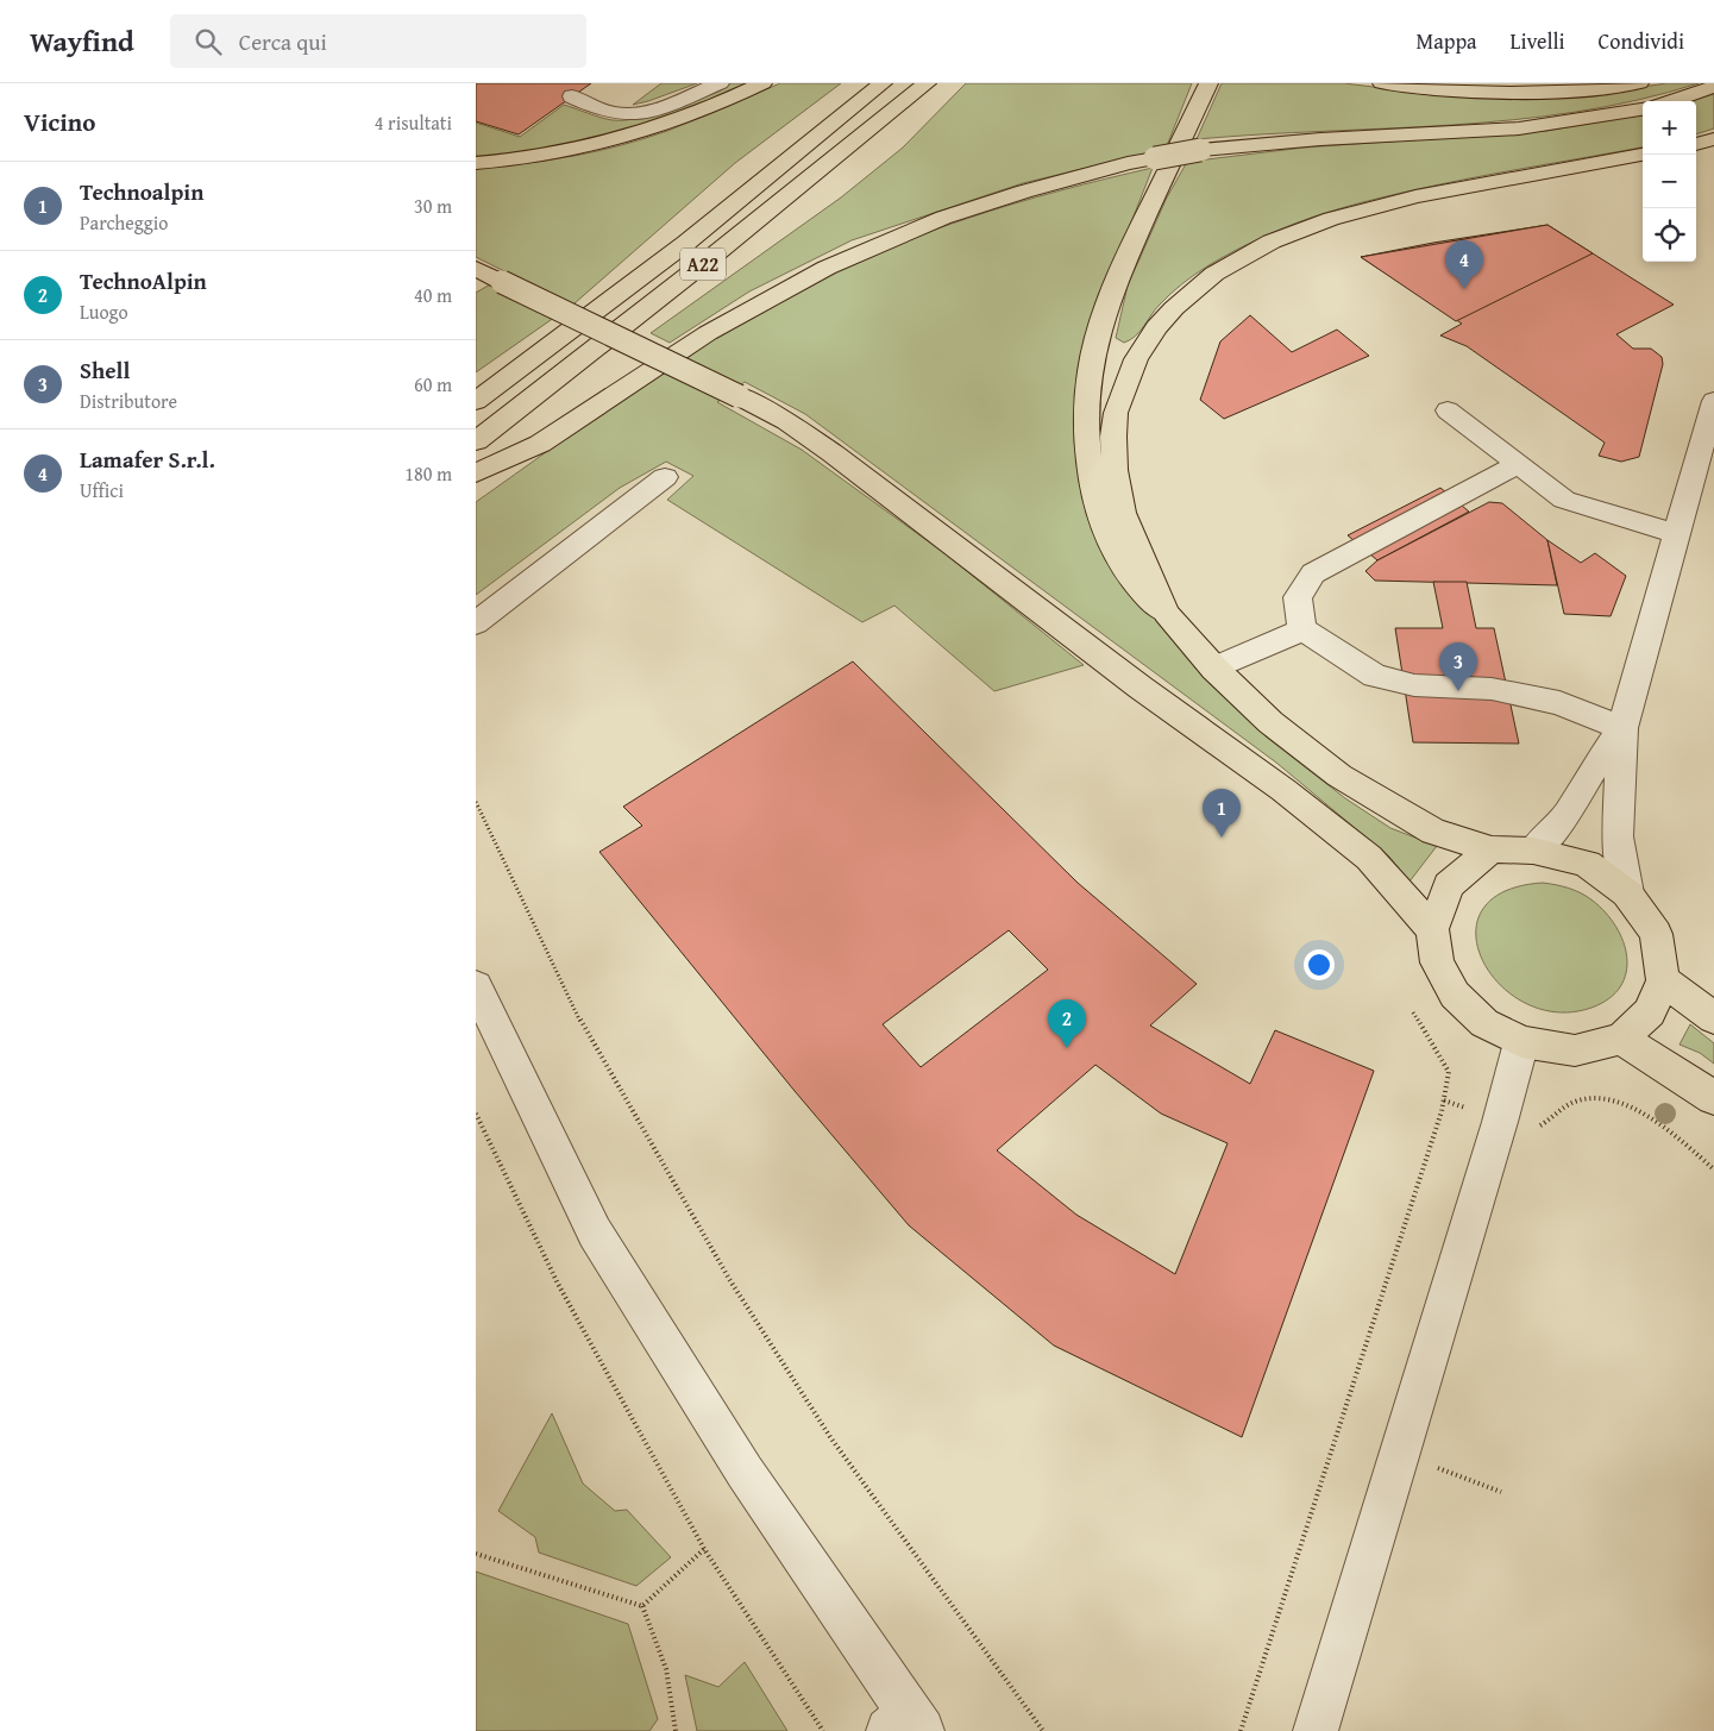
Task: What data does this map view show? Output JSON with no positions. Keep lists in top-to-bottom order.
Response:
{
  "streets": {
    "main road": ["A22"]
  },
  "page": {
    "header": "Wayfind",
    "search": "Cerca qui",
    "nav": ["Mappa", "Livelli", "Condividi"],
    "heading": ["Vicino", "4 risultati"],
    "map_buttons": ["+", "−"],
    "list": [
      {
        "mark": "1",
        "name": "Technoalpin",
        "note": "Parcheggio",
        "value": "30 m"
      },
      {
        "mark": "2",
        "name": "TechnoAlpin",
        "note": "Luogo",
        "value": "40 m"
      },
      {
        "mark": "3",
        "name": "Shell",
        "note": "Distributore",
        "value": "60 m"
      },
      {
        "mark": "4",
        "name": "Lamafer S.r.l.",
        "note": "Uffici",
        "value": "180 m"
      }
    ],
    "pins": [
      "4",
      "3",
      "1",
      "2"
    ]
  }
}
